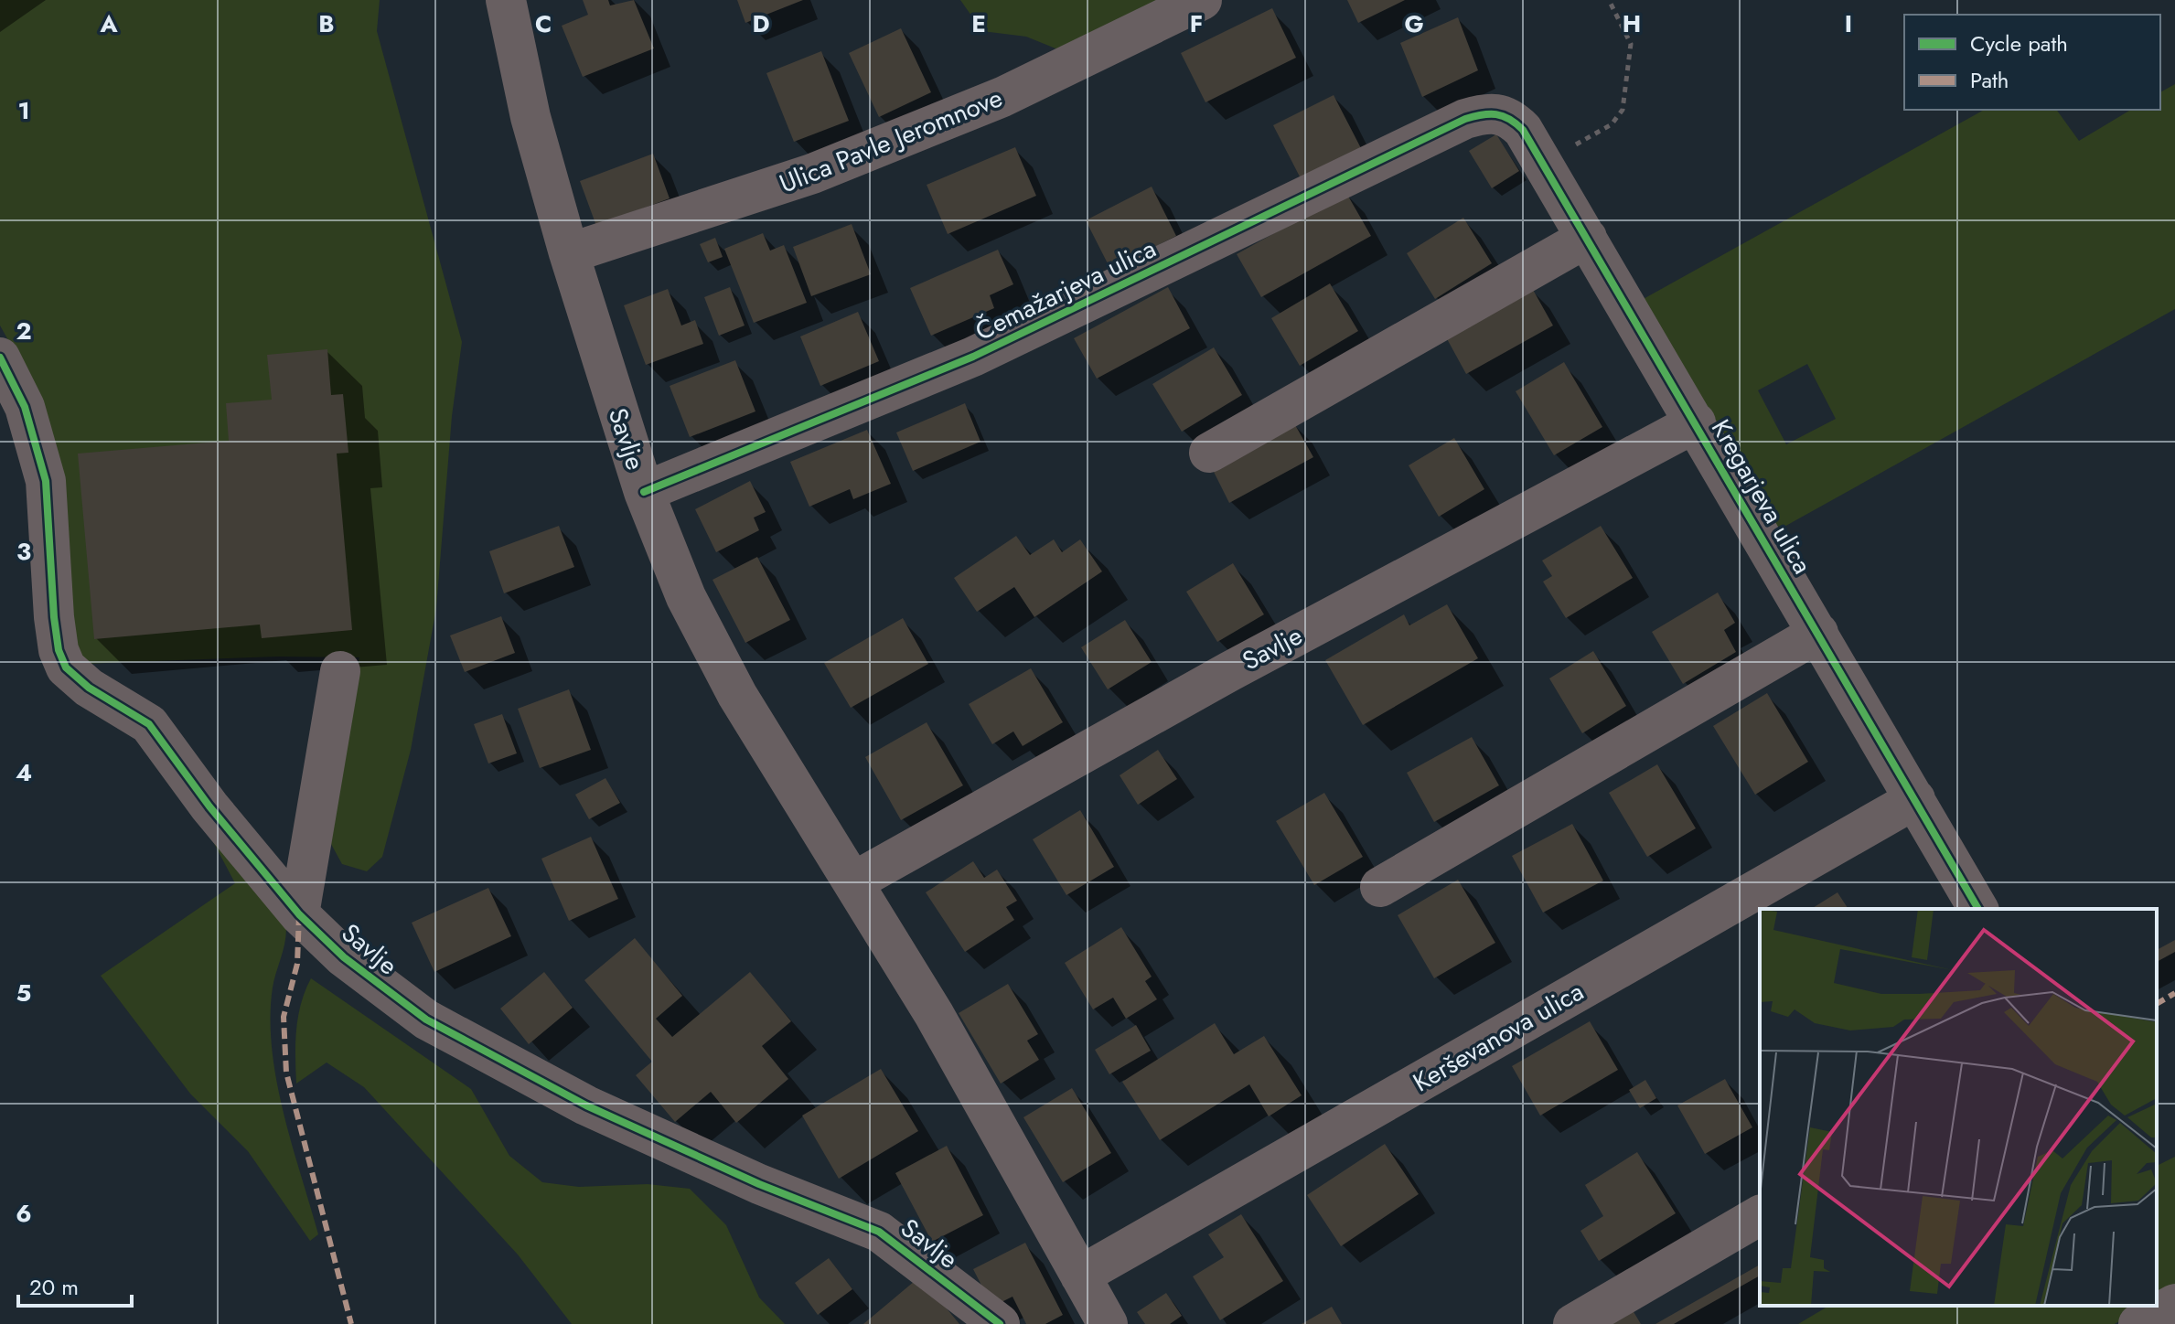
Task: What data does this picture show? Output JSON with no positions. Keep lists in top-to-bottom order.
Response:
{
  "streets": {
    "street": [
      "Ulica Pavle Jeromnove",
      "Čemažarjeva ulica",
      "Savlje",
      "Kregarjeva ulica",
      "Kerševanova ulica"
    ]
  },
  "crossings": [
    ["Ulica Pavle Jeromnove", "Savlje"],
    ["Čemažarjeva ulica", "Savlje"],
    ["Čemažarjeva ulica", "Kregarjeva ulica"],
    ["Savlje", "Kregarjeva ulica"],
    ["Savlje", "Kerševanova ulica"],
    ["Kregarjeva ulica", "Kerševanova ulica"]
  ],
  "legend": ["Cycle path", "Path"],
  "scale_bar": "20 m",
  "grid": {
    "columns": [
      "A",
      "B",
      "C",
      "D",
      "E",
      "F",
      "G",
      "H",
      "I"
    ],
    "rows": [
      "1",
      "2",
      "3",
      "4",
      "5",
      "6"
    ]
  }
}
